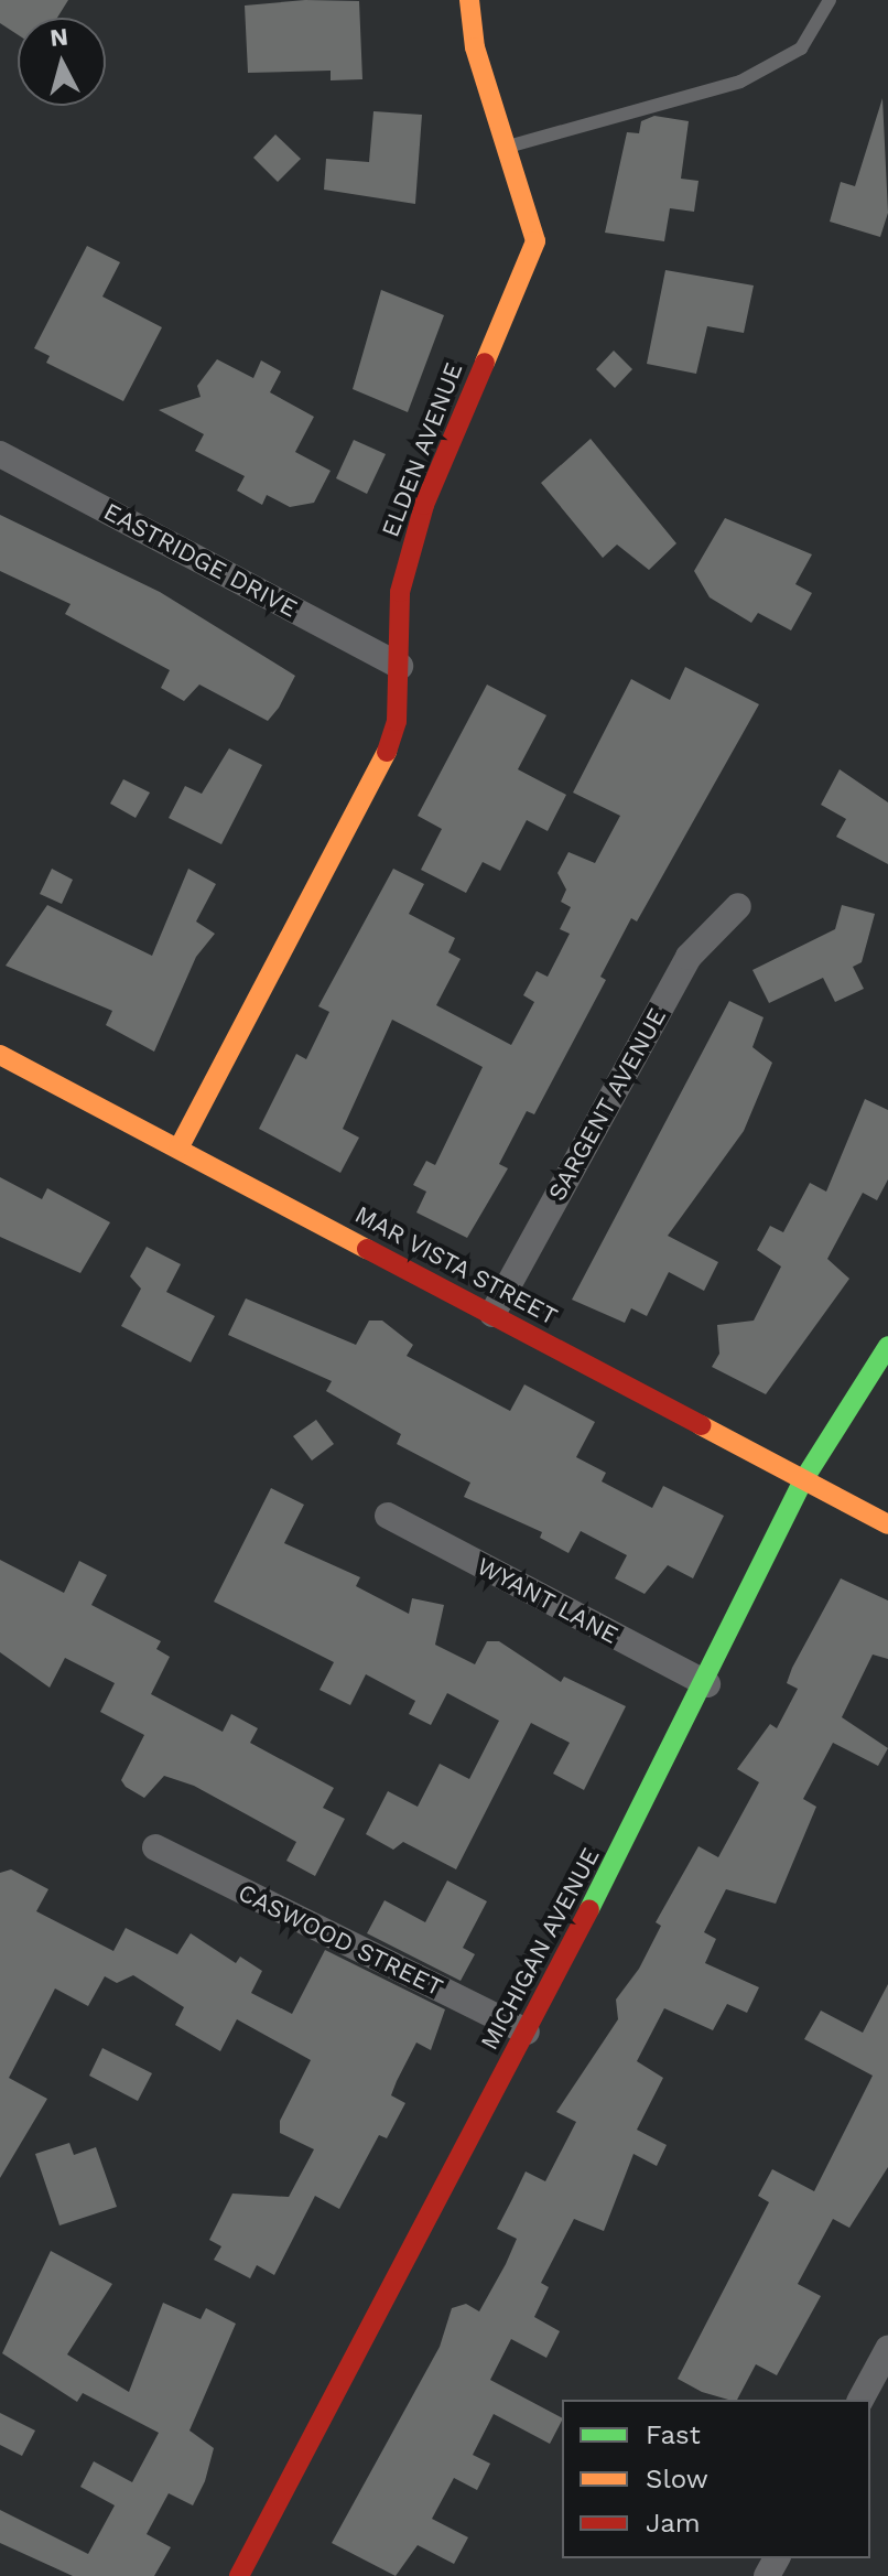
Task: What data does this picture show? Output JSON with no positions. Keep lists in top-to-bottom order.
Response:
{
  "streets": {
    "street": [
      "ELDEN AVENUE",
      "EASTRIDGE DRIVE",
      "SARGENT AVENUE",
      "MAR VISTA STREET",
      "WYANT LANE",
      "CASWOOD STREET",
      "MICHIGAN AVENUE"
    ]
  },
  "crossings": [
    ["ELDEN AVENUE", "EASTRIDGE DRIVE"],
    ["ELDEN AVENUE", "MAR VISTA STREET"],
    ["SARGENT AVENUE", "MAR VISTA STREET"],
    ["MAR VISTA STREET", "MICHIGAN AVENUE"],
    ["WYANT LANE", "MICHIGAN AVENUE"],
    ["CASWOOD STREET", "MICHIGAN AVENUE"]
  ],
  "legend": ["Fast", "Slow", "Jam"],
  "north": "top"
}
